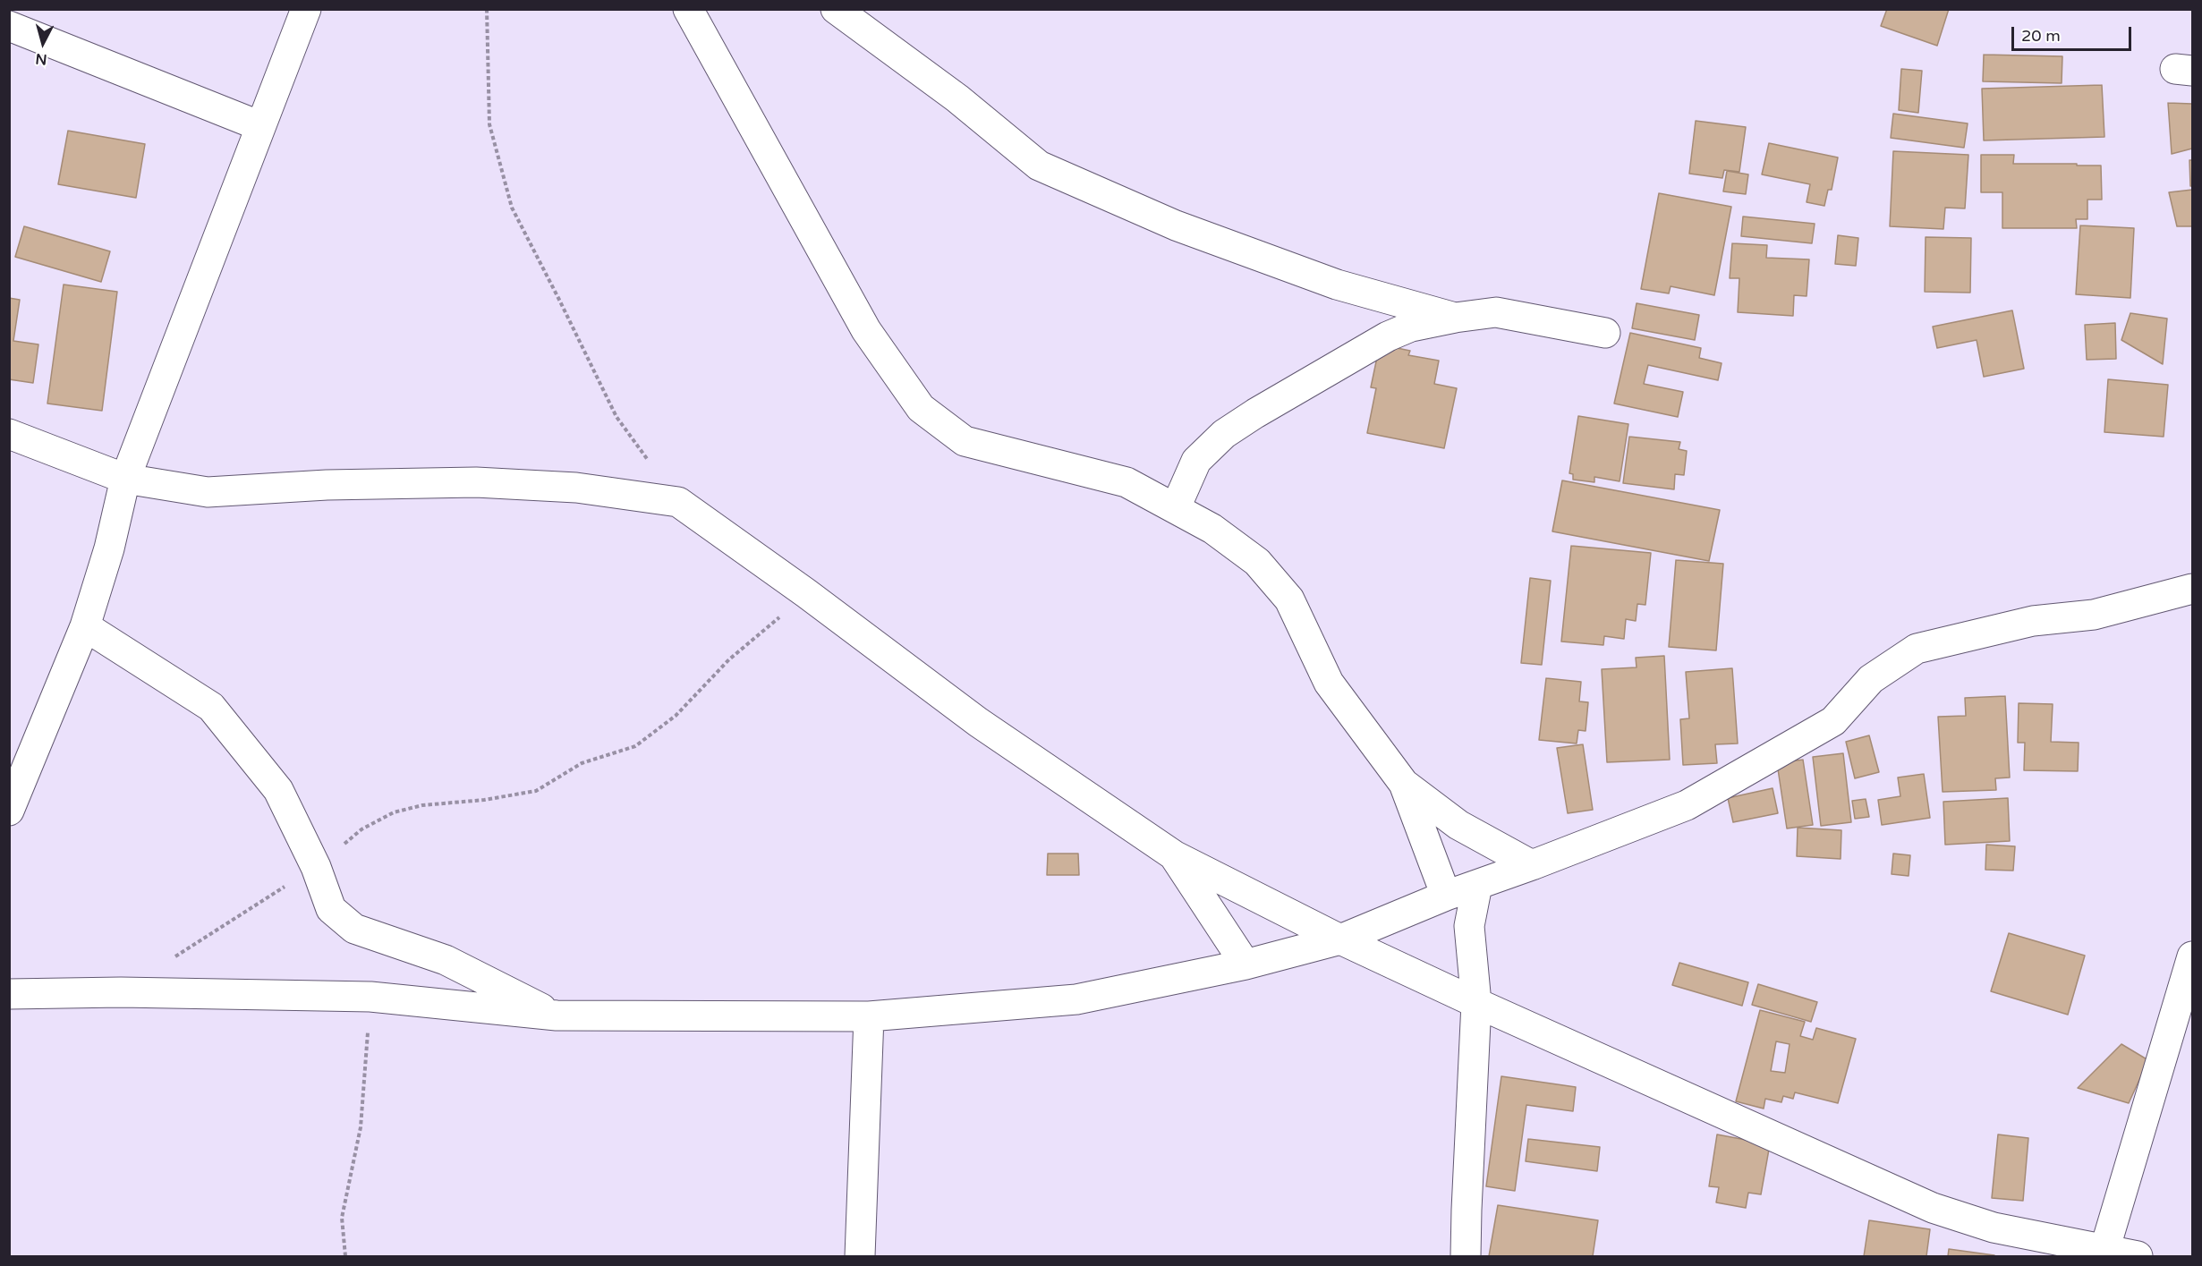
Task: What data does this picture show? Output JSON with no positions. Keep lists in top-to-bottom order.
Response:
{
  "scale_bar": "20 m",
  "north": "bottom"
}
